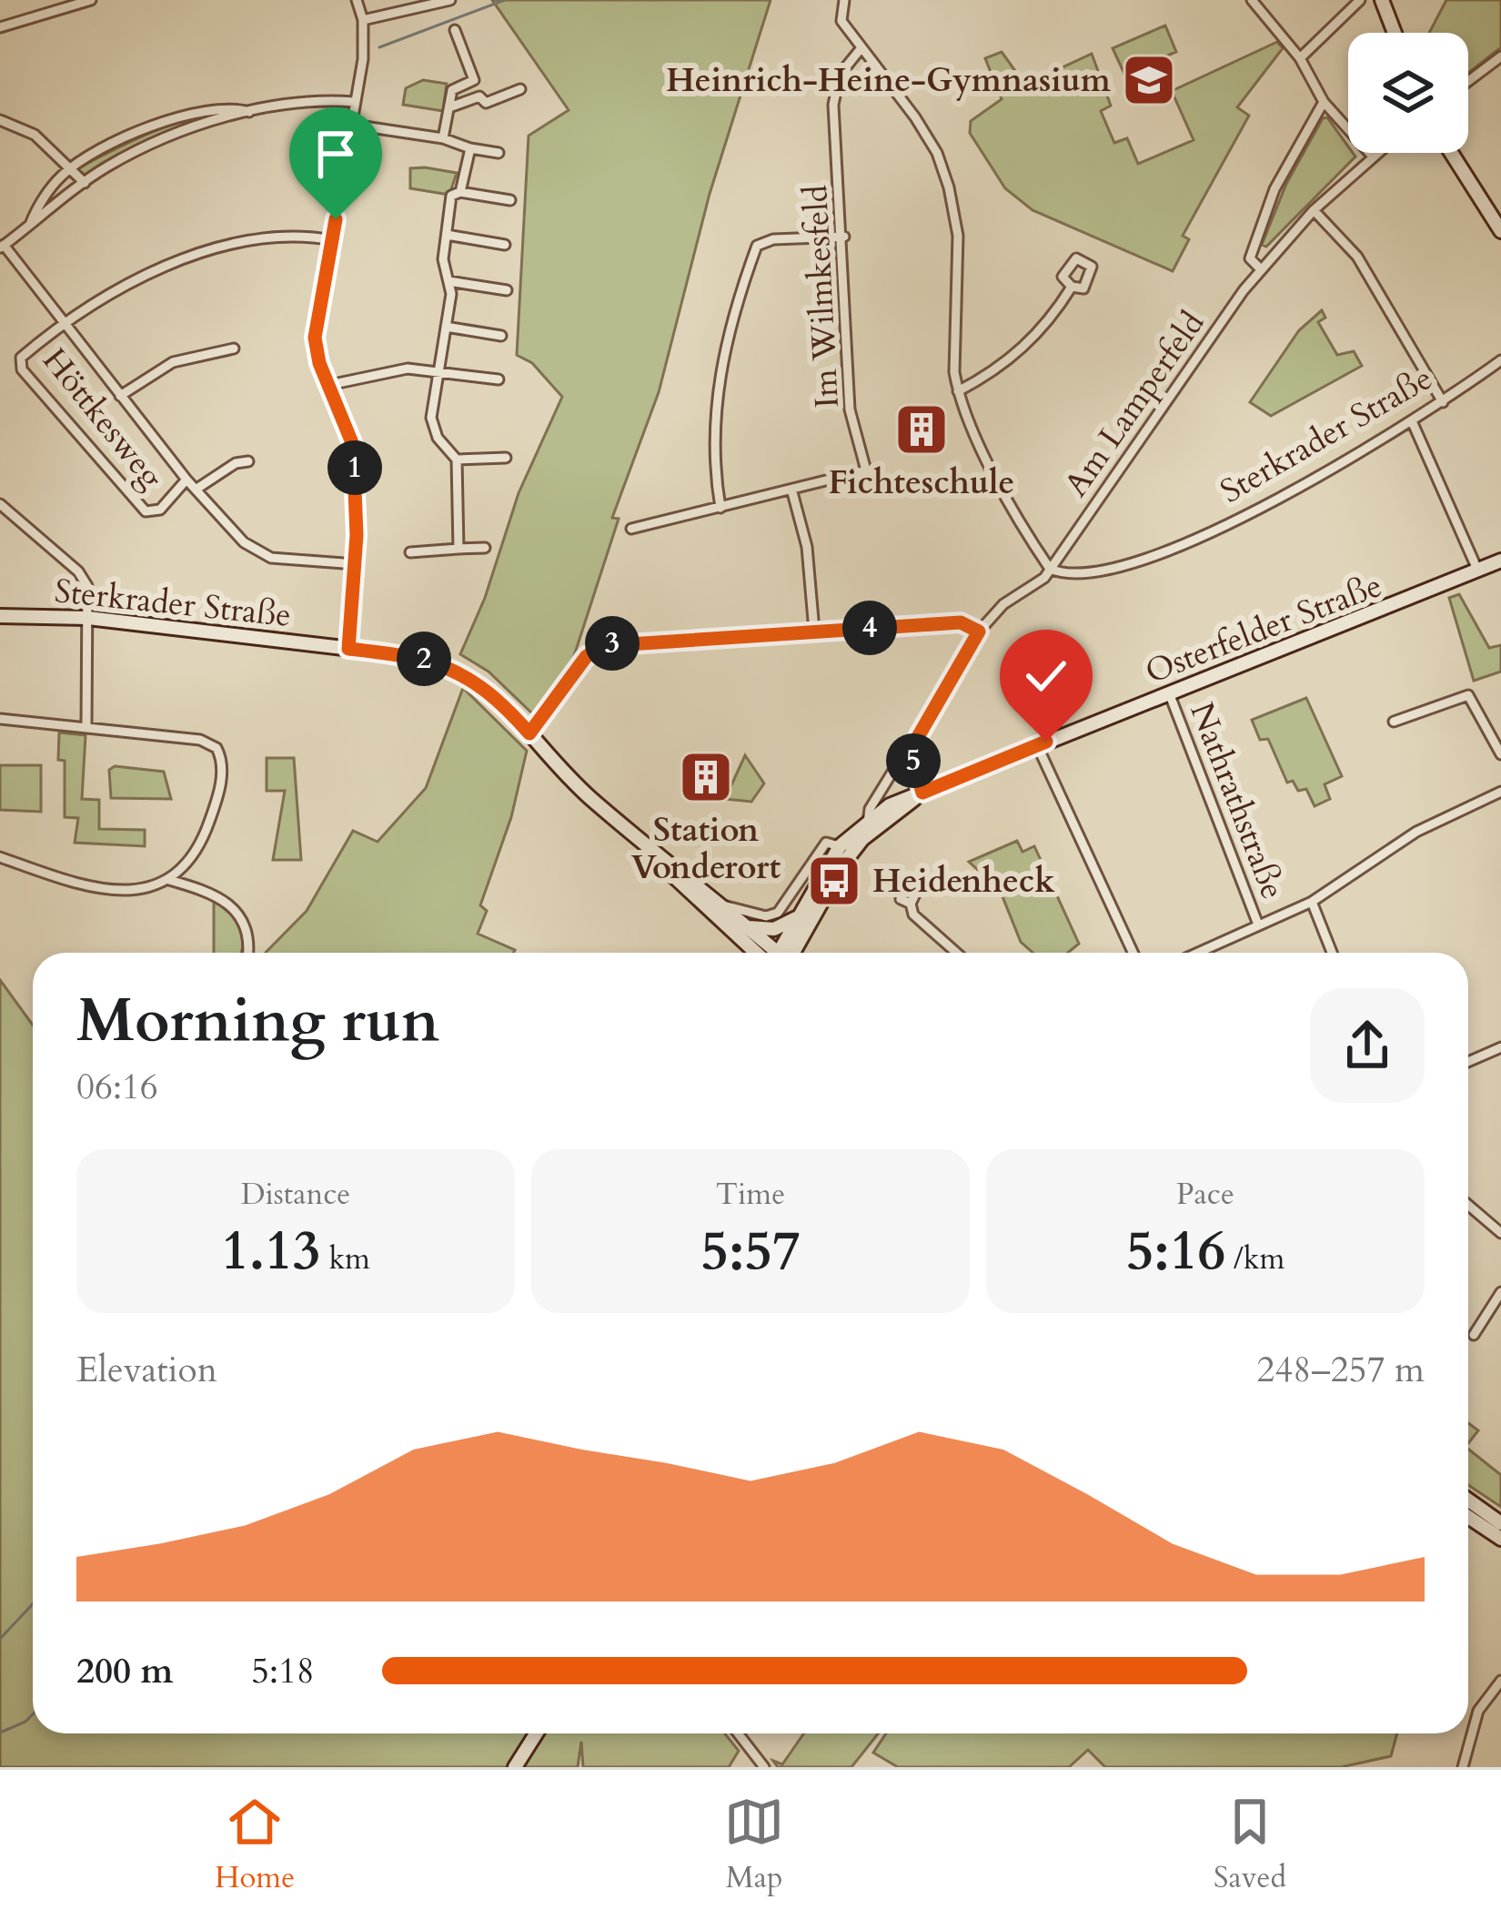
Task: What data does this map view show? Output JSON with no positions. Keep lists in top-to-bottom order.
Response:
{
  "streets": {
    "main road": ["Sterkrader Straße", "Osterfelder Straße"],
    "street": [
      "Im Wilmkesfeld",
      "Am Lamperfeld",
      "Höttkesweg",
      "Nathrathstraße"
    ]
  },
  "crossings": [
    ["Am Lamperfeld", "Sterkrader Straße"],
    ["Osterfelder Straße", "Nathrathstraße"]
  ],
  "places": {
    "school or university": ["Heinrich-Heine-Gymnasium"],
    "building": ["Fichteschule", "Station Vonderort"],
    "bus stop": ["Heidenheck"]
  },
  "page": {
    "pins": [
      "1",
      "4",
      "3",
      "2",
      "5"
    ],
    "heading": ["Morning run", "06:16"],
    "stats": [
      ["Distance", "1.13 km"],
      ["Time", "5:57"],
      ["Pace", "5:16 /km"]
    ],
    "chart": ["Elevation", "248–257 m"],
    "list": [
      {
        "name": "200 m",
        "note": "5:18"
      }
    ],
    "tabs": ["Home", "Map", "Saved"]
  }
}
